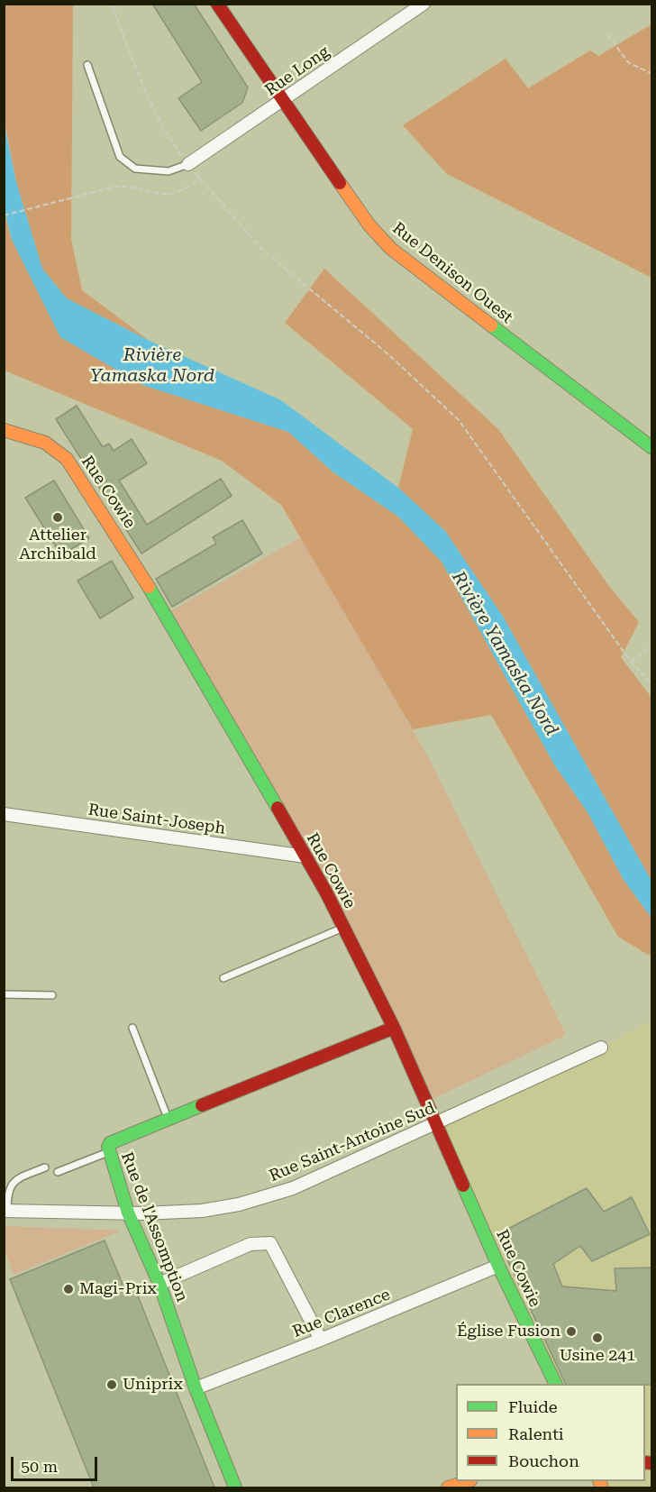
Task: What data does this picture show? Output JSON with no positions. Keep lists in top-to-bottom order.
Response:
{
  "streets": {
    "street": [
      "Rue Long",
      "Rue Denison Ouest",
      "Rue Cowie",
      "Rue Saint-Joseph",
      "Rue Saint-Antoine Sud",
      "Rue de l'Assomption",
      "Rue Clarence"
    ]
  },
  "crossings": [
    ["Rue Long", "Rue Denison Ouest"],
    ["Rue Cowie", "Rue Saint-Joseph"],
    ["Rue Cowie", "Rue Saint-Antoine Sud"],
    ["Rue Cowie", "Rue de l'Assomption"],
    ["Rue Cowie", "Rue Clarence"],
    ["Rue Saint-Antoine Sud", "Rue de l'Assomption"],
    ["Rue de l'Assomption", "Rue Clarence"]
  ],
  "water": ["Rivière Yamaska Nord"],
  "places": [
    "Attelier Archibald",
    "Magi-Prix",
    "Église Fusion",
    "Usine 241",
    "Uniprix"
  ],
  "legend": ["Fluide", "Ralenti", "Bouchon"],
  "scale_bar": "50 m"
}
